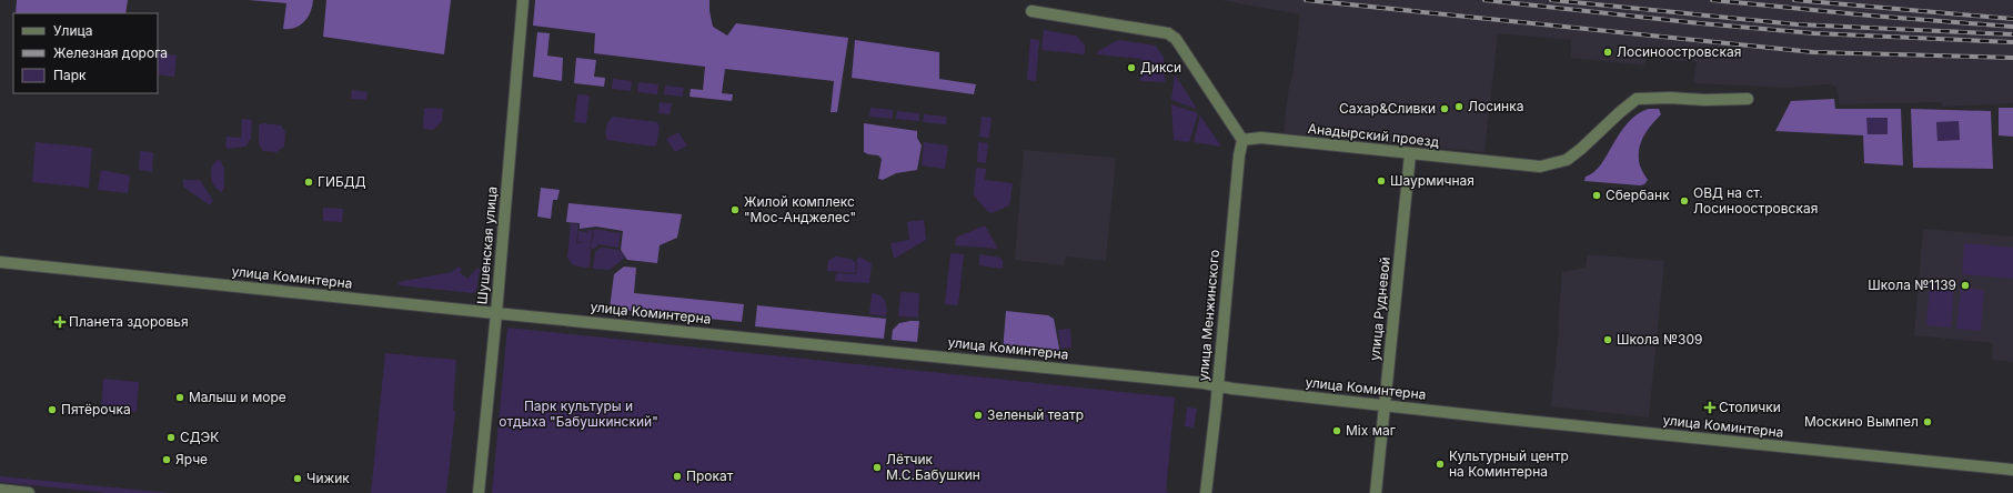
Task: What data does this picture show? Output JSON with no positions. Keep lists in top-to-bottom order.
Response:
{
  "streets": {
    "street": [
      "Анадырский проезд",
      "Шушенская улица",
      "улица Коминтерна",
      "улица Рудневой",
      "улица Менжинского"
    ]
  },
  "crossings": [
    ["Анадырский проезд", "улица Рудневой"],
    ["Анадырский проезд", "улица Менжинского"],
    ["Шушенская улица", "улица Коминтерна"],
    ["улица Коминтерна", "улица Рудневой"],
    ["улица Коминтерна", "улица Менжинского"]
  ],
  "parks": ["Парк культуры и отдыха \"Бабушкинский\""],
  "places": {
    "other": [
      "Лосиноостровская",
      "Дикси",
      "Лосинка",
      "Сахар&Сливки",
      "Шаурмичная",
      "ГИБДД",
      "Сбербанк",
      "ОВД на ст. Лосиноостровская",
      "Жилой комплекс \"Мос-Анджелес\"",
      "Школа №1139",
      "Школа №309",
      "Малыш и море",
      "Пятёрочка",
      "Зеленый театр",
      "Москино Вымпел",
      "Mix маг",
      "СДЭК",
      "Ярче",
      "Культурный центр на Коминтерна",
      "Лётчик М.С.Бабушкин",
      "Прокат",
      "Чижик"
    ],
    "health": ["Планета здоровья", "Столички"]
  },
  "legend": ["Улица", "Железная дорога", "Парк"]
}
